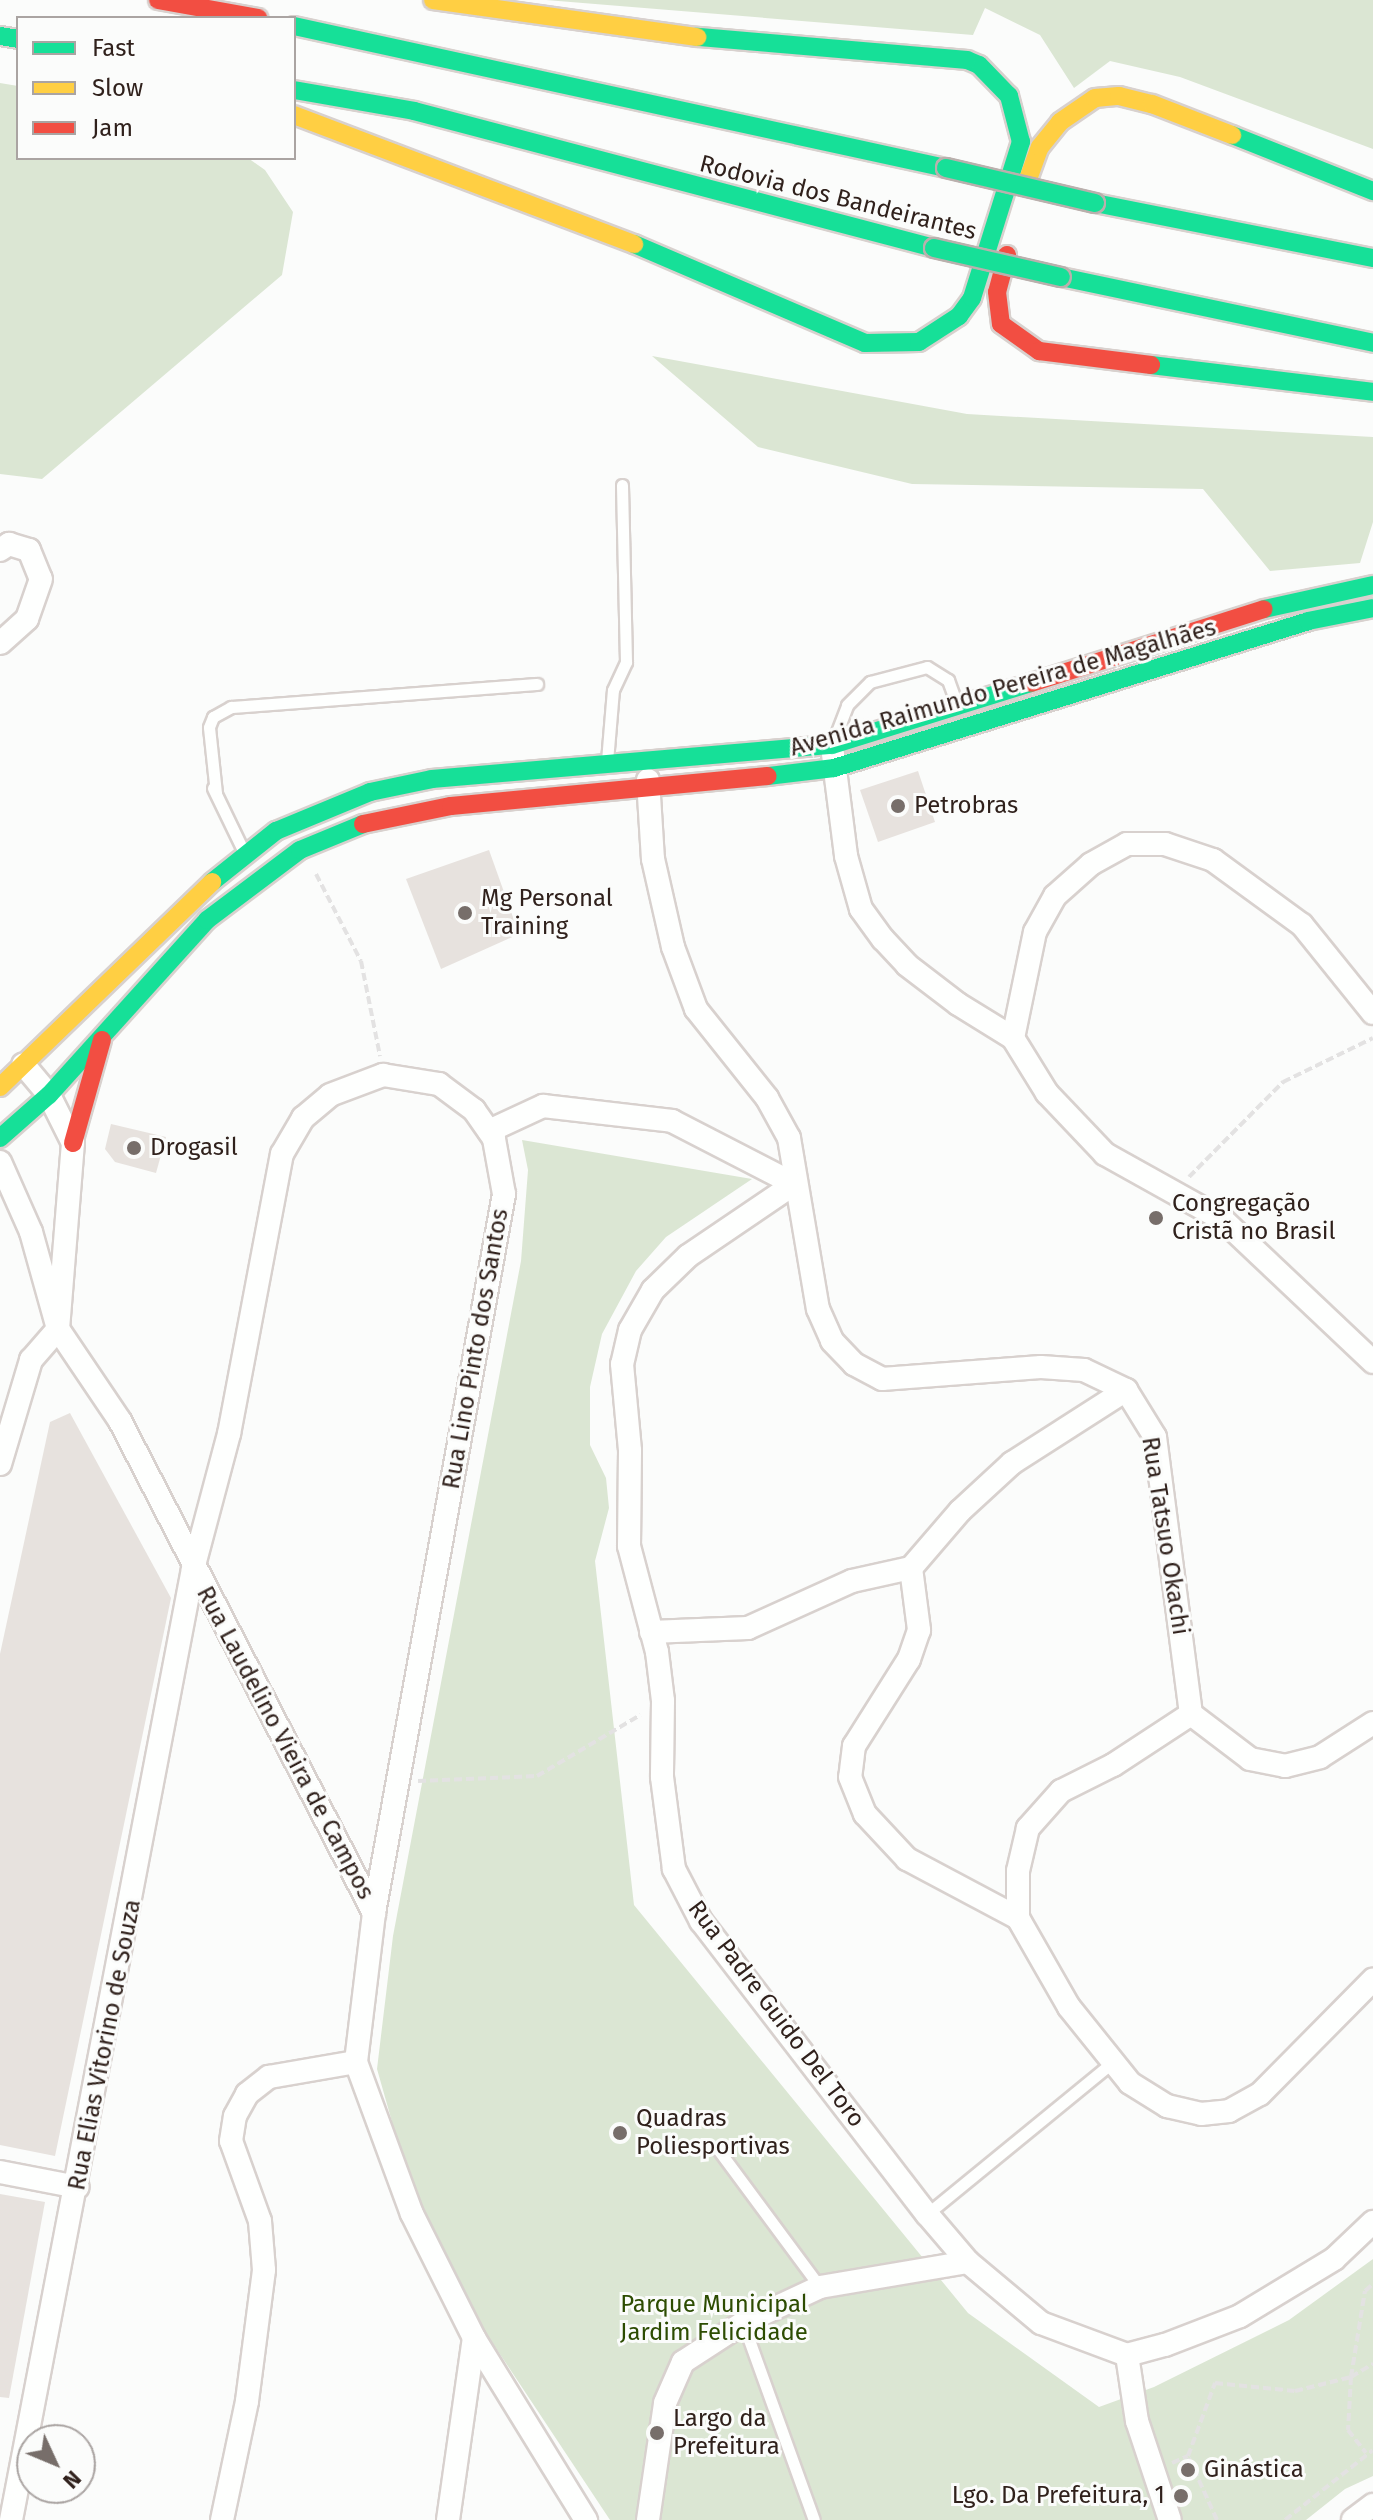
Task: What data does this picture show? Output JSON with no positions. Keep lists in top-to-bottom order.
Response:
{
  "streets": {
    "main road": ["Rodovia dos Bandeirantes", "Avenida Raimundo Pereira de Magalhães"],
    "street": [
      "Rua Lino Pinto dos Santos",
      "Rua Tatsuo Okachi",
      "Rua Laudelino Vieira de Campos",
      "Rua Padre Guido Del Toro",
      "Rua Elias Vitorino de Souza"
    ]
  },
  "crossings": [
    ["Rua Lino Pinto dos Santos", "Rua Laudelino Vieira de Campos"],
    ["Rua Lino Pinto dos Santos", "Rua Elias Vitorino de Souza"],
    ["Rua Laudelino Vieira de Campos", "Rua Elias Vitorino de Souza"]
  ],
  "parks": ["Parque Municipal Jardim Felicidade"],
  "places": [
    "Petrobras",
    "Mg Personal Training",
    "Drogasil",
    "Congregação Cristã no Brasil",
    "Quadras Poliesportivas",
    "Largo da Prefeitura",
    "Ginástica",
    "Lgo. Da Prefeitura, 1"
  ],
  "legend": ["Fast", "Slow", "Jam"],
  "north": "bottom right"
}
